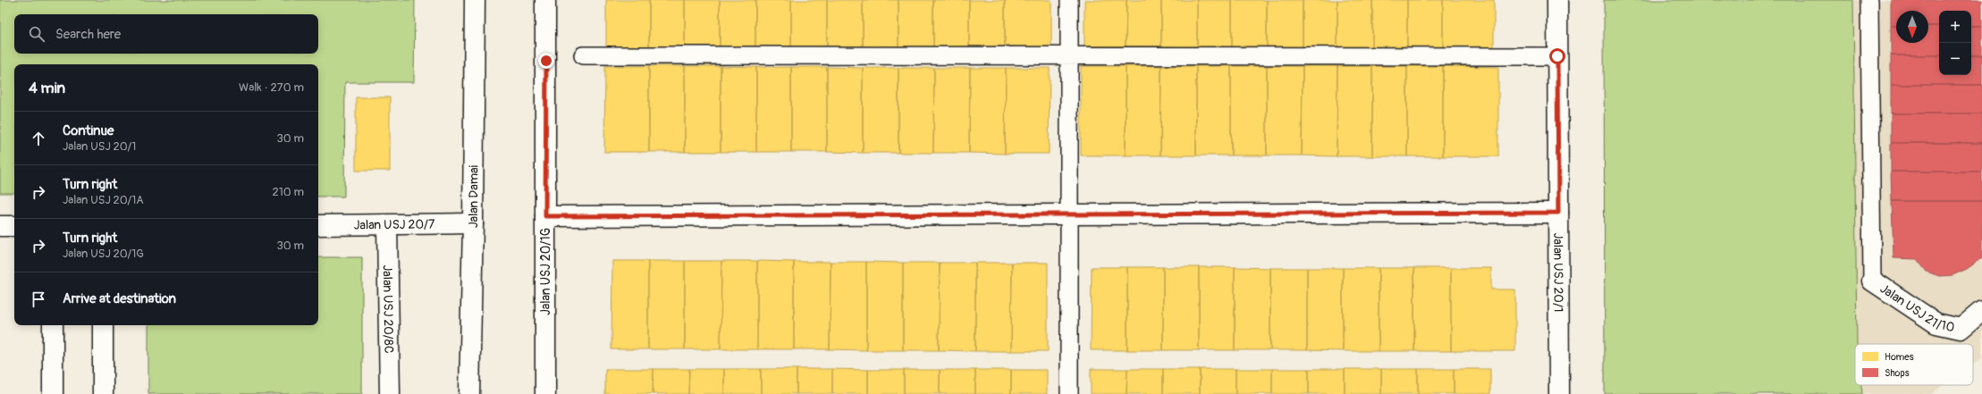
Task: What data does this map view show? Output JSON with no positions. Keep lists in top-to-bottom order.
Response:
{
  "streets": {
    "street": [
      "Jalan Damai",
      "Jalan USJ 20/7",
      "Jalan USJ 20/1G",
      "Jalan USJ 20/1",
      "Jalan USJ 21/10",
      "Jalan USJ 20/8C"
    ]
  },
  "crossings": [
    ["Jalan Damai", "Jalan USJ 20/7"],
    ["Jalan USJ 20/7", "Jalan USJ 20/8C"]
  ],
  "legend": ["Homes", "Shops"],
  "north": "bottom",
  "page": {
    "map_buttons": ["+", "−"],
    "search": "Search here",
    "heading": ["4 min", "Walk · 270 m"],
    "list": [
      ["Continue", "Jalan USJ 20/1", "30 m"],
      ["Turn right", "Jalan USJ 20/1A", "210 m"],
      ["Turn right", "Jalan USJ 20/1G", "30 m"],
      "Arrive at destination"
    ]
  }
}
